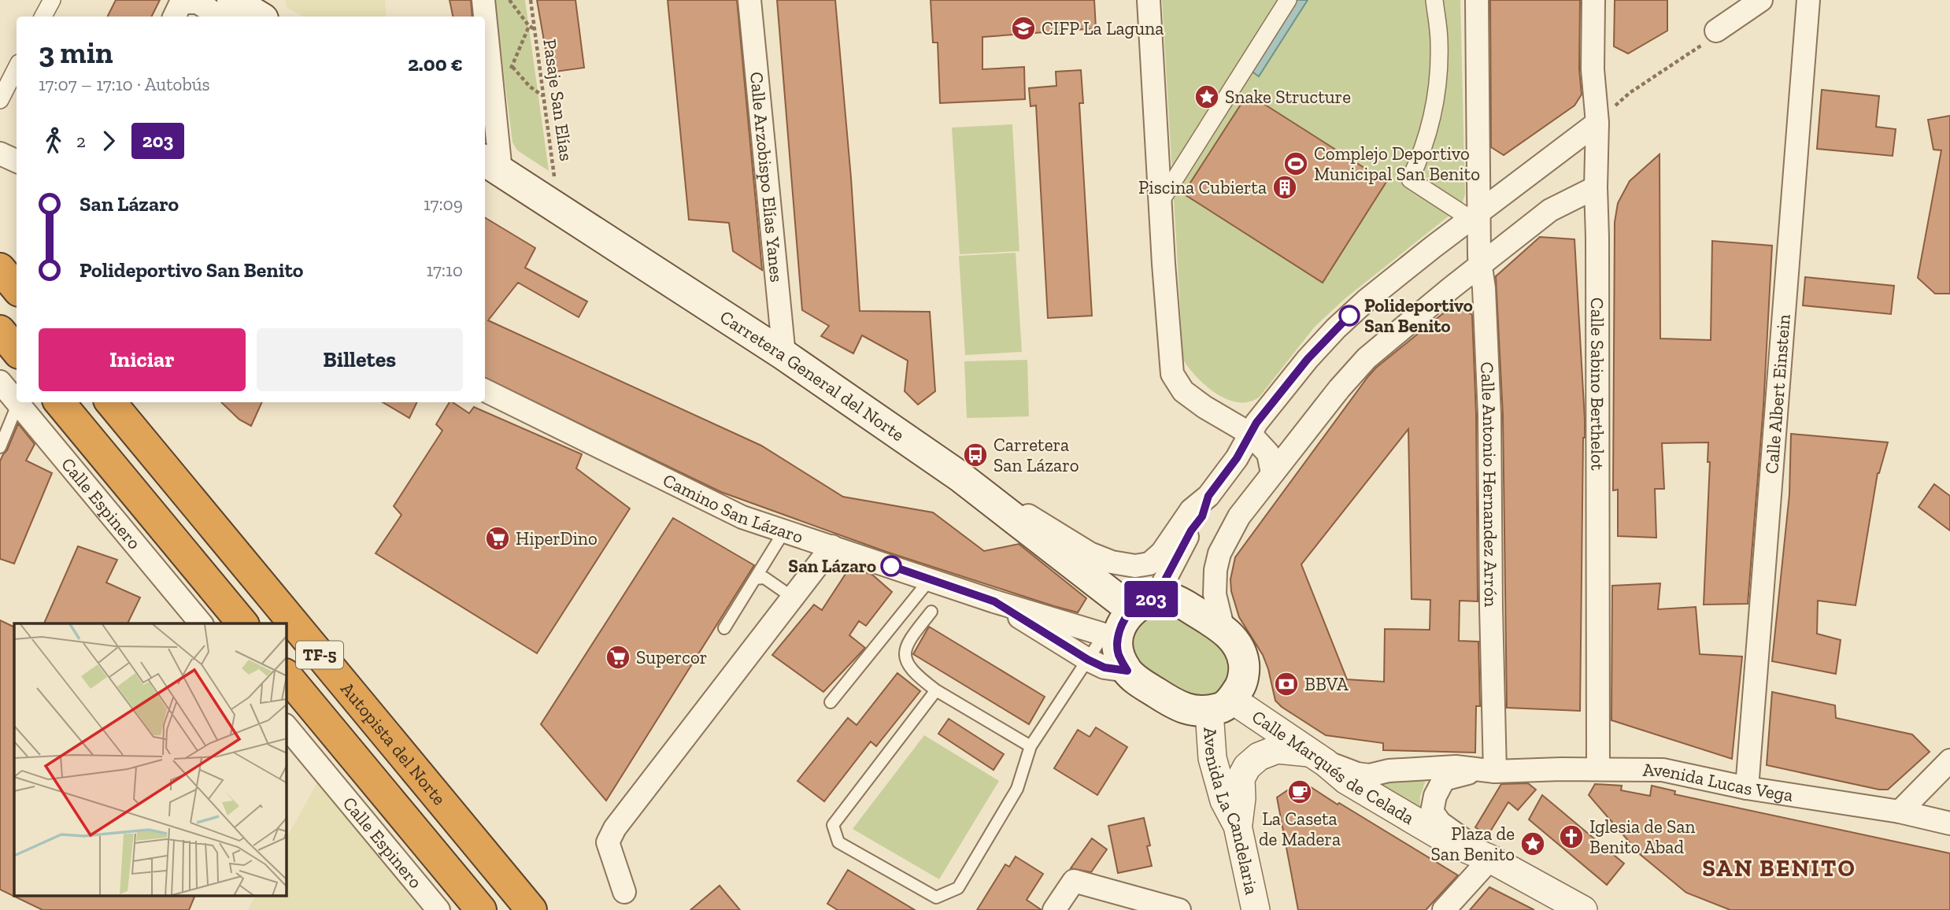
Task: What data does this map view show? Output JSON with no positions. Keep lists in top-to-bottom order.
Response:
{
  "streets": {
    "highway": ["TF-5", "Autopista del Norte"],
    "main road": ["Carretera General del Norte"],
    "street": [
      "Calle Arzobispo Elías Yanes",
      "Calle Sabino Berthelot",
      "Calle Albert Einstein",
      "Calle Antonio Hernandez Arrón",
      "Calle Espinero",
      "Camino San Lázaro",
      "Calle Marqués de Celada",
      "Avenida Lucas Vega",
      "Avenida La Candelaria"
    ],
    "path": ["Pasaje San Elías"]
  },
  "crossings": [
    ["Pasaje San Elías", "Carretera General del Norte"],
    ["Calle Arzobispo Elías Yanes", "Carretera General del Norte"],
    ["Carretera General del Norte", "Camino San Lázaro"],
    ["Carretera General del Norte", "Calle Marqués de Celada"],
    ["Carretera General del Norte", "Avenida La Candelaria"],
    ["Calle Sabino Berthelot", "Avenida Lucas Vega"],
    ["Calle Albert Einstein", "Avenida Lucas Vega"],
    ["Calle Antonio Hernandez Arrón", "Avenida Lucas Vega"],
    ["Camino San Lázaro", "Calle Marqués de Celada"],
    ["Camino San Lázaro", "Avenida La Candelaria"],
    ["Calle Marqués de Celada", "Avenida Lucas Vega"],
    ["Calle Marqués de Celada", "Avenida La Candelaria"]
  ],
  "districts": ["SAN BENITO"],
  "places": {
    "school or university": ["CIFP La Laguna"],
    "place": ["Snake Structure", "Plaza de San Benito"],
    "sports": ["Complejo Deportivo Municipal San Benito"],
    "building": ["Piscina Cubierta"],
    "other": ["Polideportivo San Benito", "San Lázaro"],
    "bus stop": ["Carretera San Lázaro"],
    "supermarket": ["HiperDino", "Supercor"],
    "bank": ["BBVA"],
    "cafe": ["La Caseta de Madera"],
    "church": ["Iglesia de San Benito Abad"]
  },
  "lines": ["bus line 203"],
  "page": {
    "on_map": "203",
    "heading": ["3 min", "17:07 – 17:10 · Autobús", "2.00 €"],
    "legs": ["2", "203"],
    "list": [
      {
        "name": "San Lázaro",
        "value": "17:09"
      },
      {
        "name": "Polideportivo San Benito",
        "value": "17:10"
      }
    ],
    "buttons": ["Iniciar", "Billetes"]
  }
}
